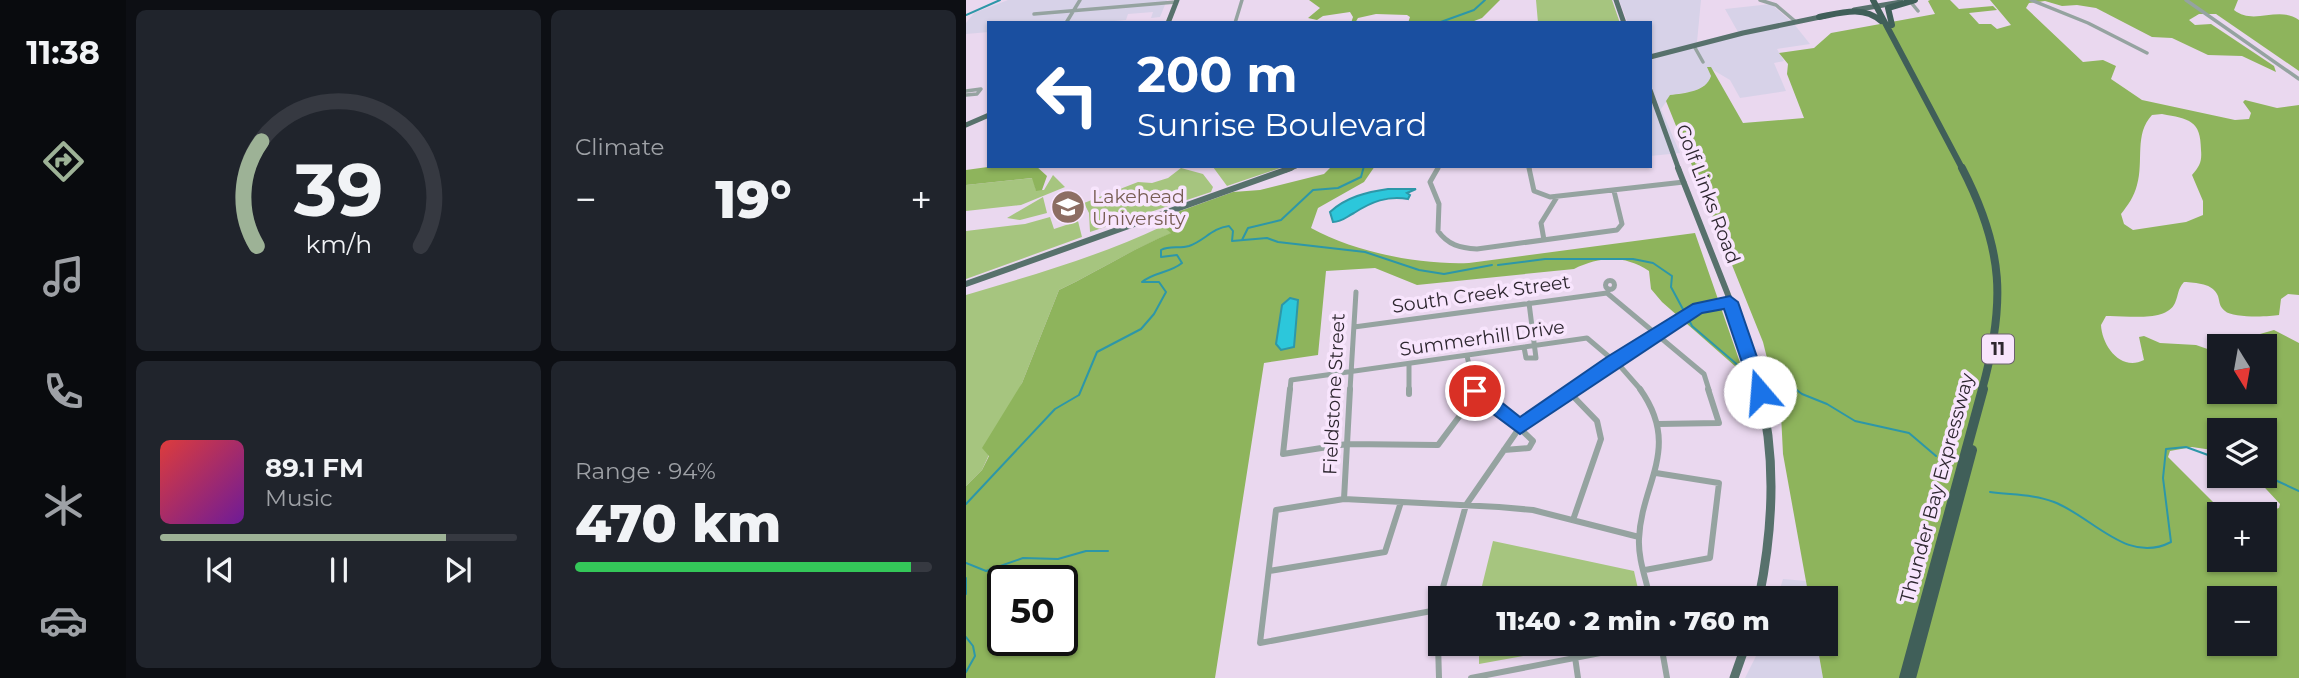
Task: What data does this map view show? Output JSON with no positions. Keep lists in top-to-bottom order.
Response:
{
  "streets": {
    "highway": ["11", "Thunder Bay Expressway"],
    "main road": ["Golf Links Road"],
    "street": ["South Creek Street", "Summerhill Drive", "Fieldstone Street"]
  },
  "crossings": [
    ["South Creek Street", "Fieldstone Street"],
    ["Summerhill Drive", "Fieldstone Street"]
  ],
  "places": {
    "school or university": ["Lakehead University"]
  },
  "north": "bottom",
  "page": {
    "tabs": "11:38",
    "tile": [
      "Climate",
      ["Range · 94%", "470 km"]
    ],
    "turn": ["200 m", "Sunrise Boulevard"],
    "heat": ["−", "19°", "+"],
    "map_buttons": ["+", "−"],
    "song": ["89.1 FM", "Music"],
    "limit": "50",
    "trip": "11:40 · 2 min · 760 m",
    "gauge": ["39", "km/h"]
  }
}
